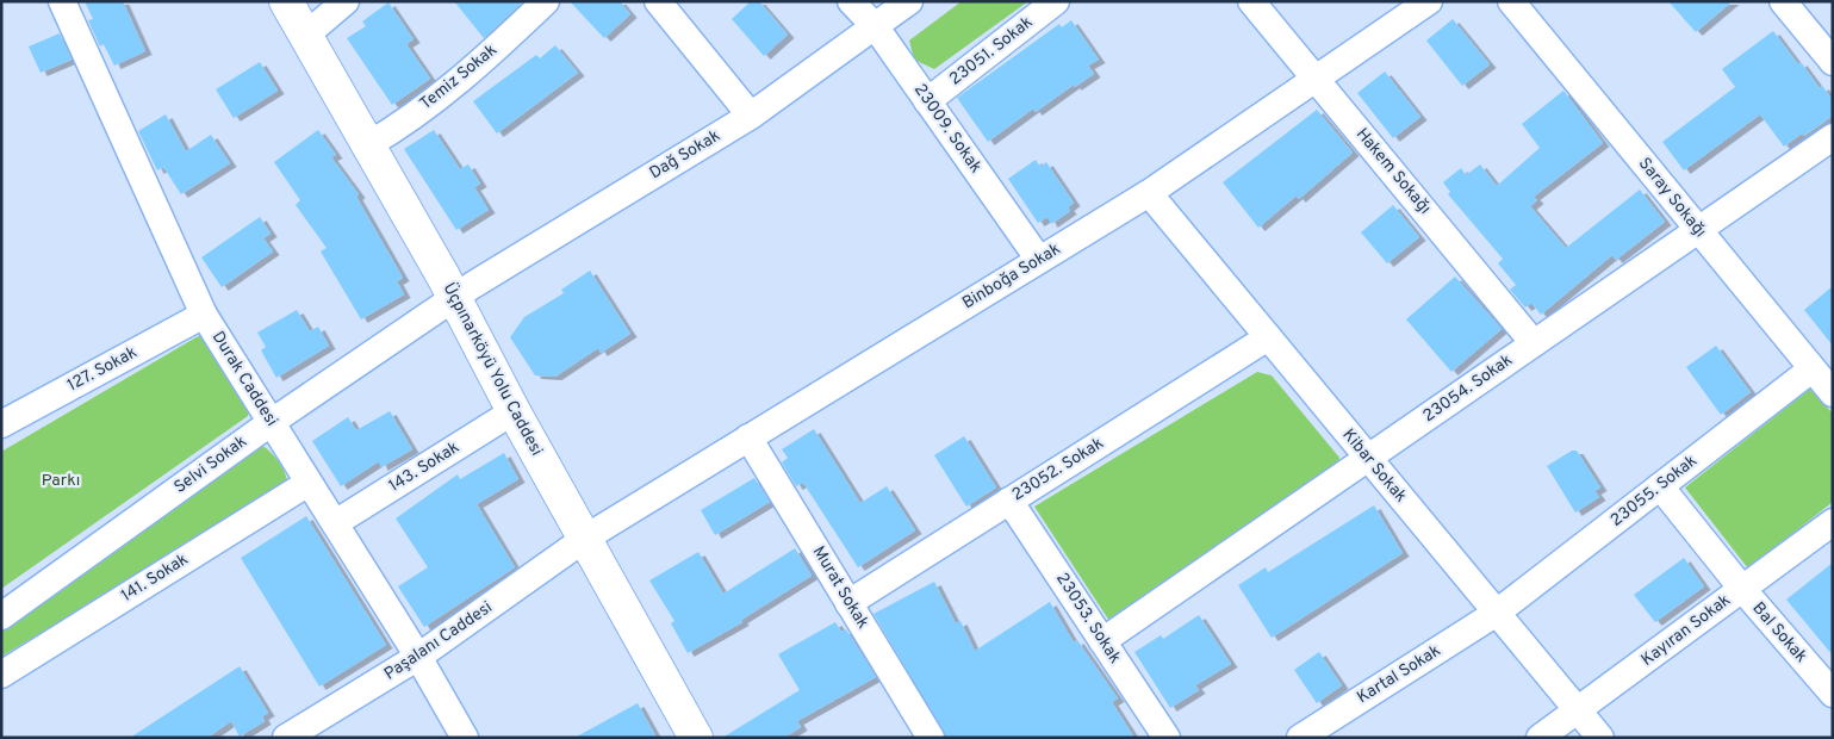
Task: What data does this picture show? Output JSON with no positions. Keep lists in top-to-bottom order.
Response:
{
  "streets": {
    "main road": ["Üçpınarköyü Yolu Caddesi"],
    "street": [
      "23051. Sokak",
      "Temiz Sokak",
      "23009. Sokak",
      "Dağ Sokak",
      "Hakem Sokağı",
      "Saray Sokağı",
      "Binboğa Sokak",
      "127. Sokak",
      "Durak Caddesi",
      "23054. Sokak",
      "Selvi Sokak",
      "Kibar Sokak",
      "143. Sokak",
      "23052. Sokak",
      "23055. Sokak",
      "141. Sokak",
      "Murat Sokak",
      "23053. Sokak",
      "Kayıran Sokak",
      "Bal Sokak",
      "Paşalanı Caddesi",
      "Kartal Sokak"
    ]
  },
  "crossings": [
    ["23051. Sokak", "23009. Sokak"],
    ["Temiz Sokak", "Üçpınarköyü Yolu Caddesi"],
    ["23009. Sokak", "Dağ Sokak"],
    ["23009. Sokak", "Binboğa Sokak"],
    ["Dağ Sokak", "Üçpınarköyü Yolu Caddesi"],
    ["Dağ Sokak", "Selvi Sokak"],
    ["Hakem Sokağı", "Binboğa Sokak"],
    ["Hakem Sokağı", "23054. Sokak"],
    ["Saray Sokağı", "23054. Sokak"],
    ["Saray Sokağı", "23055. Sokak"],
    ["Binboğa Sokak", "Üçpınarköyü Yolu Caddesi"],
    ["Binboğa Sokak", "Kibar Sokak"],
    ["Binboğa Sokak", "Murat Sokak"],
    ["Binboğa Sokak", "Paşalanı Caddesi"],
    ["127. Sokak", "Durak Caddesi"],
    ["Üçpınarköyü Yolu Caddesi", "Selvi Sokak"],
    ["Üçpınarköyü Yolu Caddesi", "143. Sokak"],
    ["Üçpınarköyü Yolu Caddesi", "Paşalanı Caddesi"],
    ["Durak Caddesi", "Selvi Sokak"],
    ["Durak Caddesi", "143. Sokak"],
    ["Durak Caddesi", "141. Sokak"],
    ["Durak Caddesi", "Paşalanı Caddesi"],
    ["23054. Sokak", "Kibar Sokak"],
    ["23054. Sokak", "23053. Sokak"],
    ["Kibar Sokak", "23052. Sokak"],
    ["Kibar Sokak", "23055. Sokak"],
    ["Kibar Sokak", "Kayıran Sokak"],
    ["Kibar Sokak", "Kartal Sokak"],
    ["23052. Sokak", "Murat Sokak"],
    ["23052. Sokak", "23053. Sokak"],
    ["23055. Sokak", "Bal Sokak"],
    ["23055. Sokak", "Kartal Sokak"],
    ["Kayıran Sokak", "Bal Sokak"]
  ],
  "parks": ["Parkı"]
}
